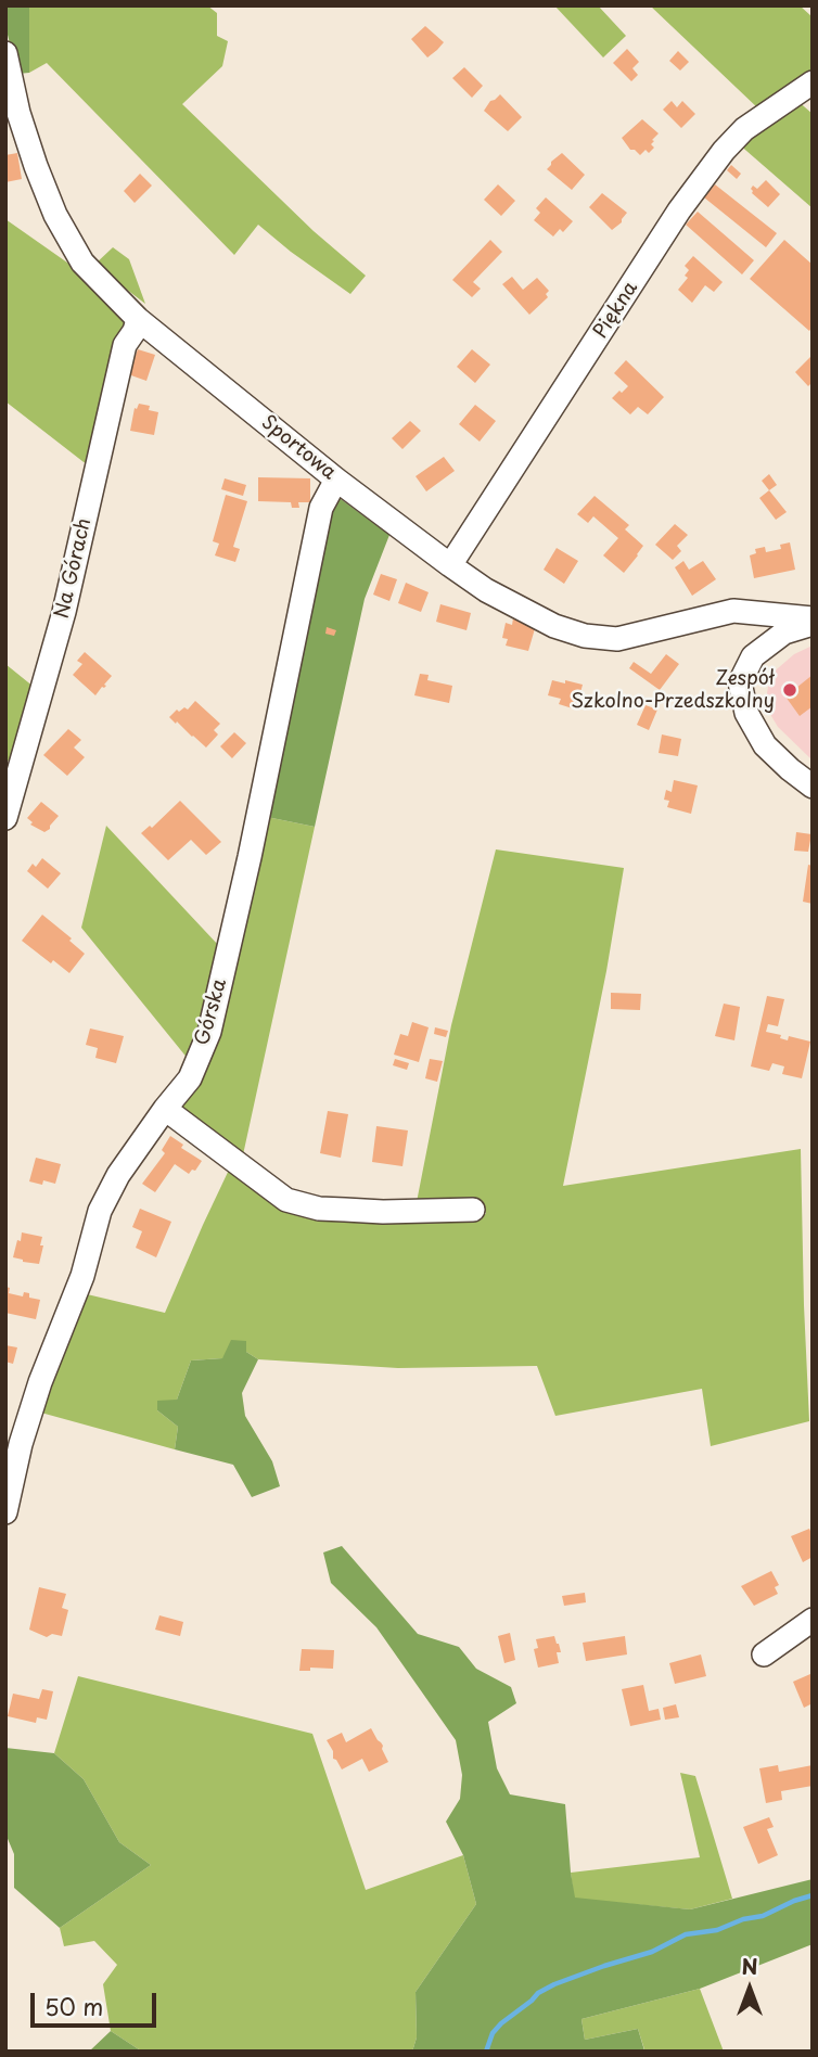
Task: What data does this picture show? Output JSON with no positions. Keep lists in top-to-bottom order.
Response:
{
  "streets": {
    "street": [
      "Piękna",
      "Sportowa",
      "Na Górach",
      "Górska"
    ]
  },
  "crossings": [
    ["Piękna", "Sportowa"],
    ["Sportowa", "Na Górach"],
    ["Sportowa", "Górska"]
  ],
  "places": ["Zespół Szkolno-Przedszkolny"],
  "scale_bar": "50 m",
  "north": "top"
}
